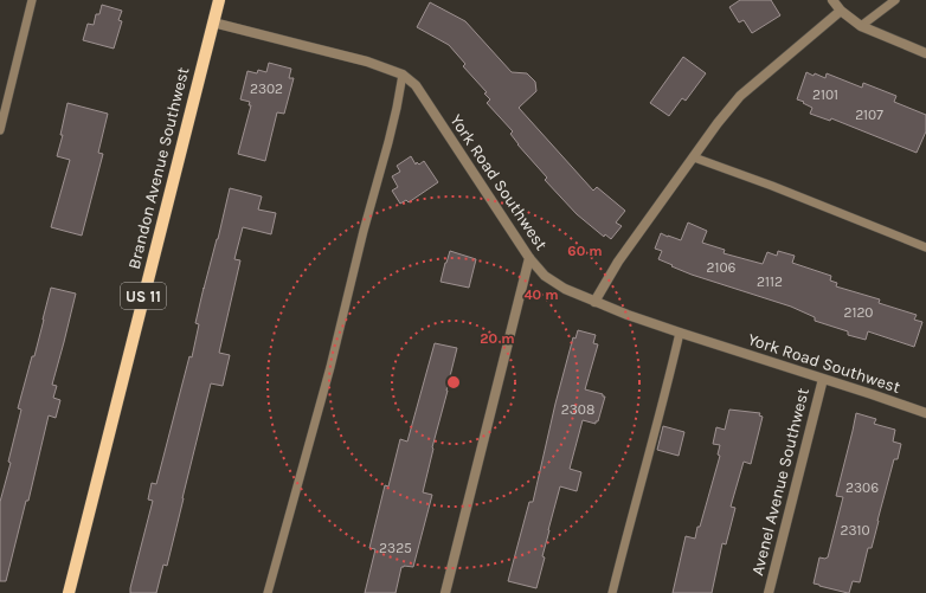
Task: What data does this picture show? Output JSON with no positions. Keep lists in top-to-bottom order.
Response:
{
  "streets": {
    "main road": ["Brandon Avenue Southwest", "US 11"],
    "street": ["York Road Southwest", "Avenel Avenue Southwest"]
  },
  "crossings": [
    ["Brandon Avenue Southwest", "York Road Southwest"],
    ["York Road Southwest", "Avenel Avenue Southwest"]
  ],
  "house_numbers": [
    "2302",
    "2101",
    "2107",
    "2106",
    "2112",
    "2120",
    "2308",
    "2306",
    "2310",
    "2325"
  ],
  "rings": ["60 m", "40 m", "20 m"]
}
